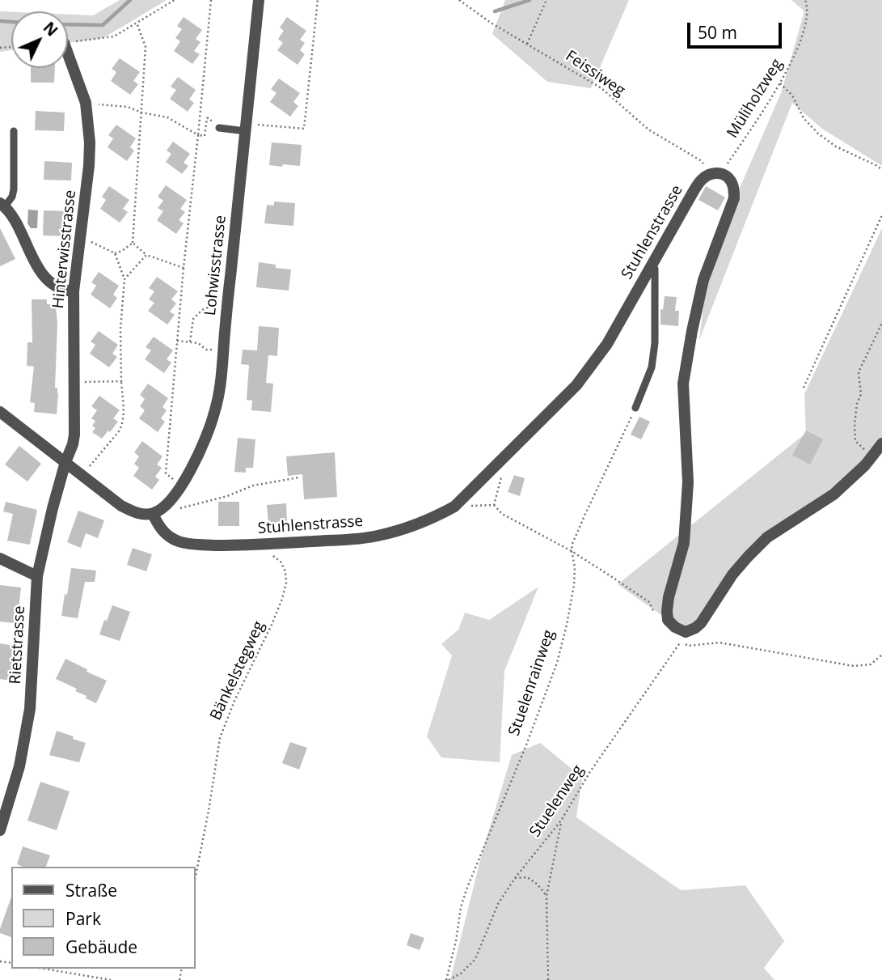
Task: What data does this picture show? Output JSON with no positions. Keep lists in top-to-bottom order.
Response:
{
  "streets": {
    "street": [
      "Stuhlenstrasse",
      "Hinterwisstrasse",
      "Lohwisstrasse",
      "Rietstrasse"
    ],
    "path": [
      "Feissiweg",
      "Müliholzweg",
      "Bänkelstegweg",
      "Stuelenrainweg",
      "Stuelenweg"
    ]
  },
  "crossings": [
    ["Feissiweg", "Müliholzweg"],
    ["Feissiweg", "Stuhlenstrasse"],
    ["Müliholzweg", "Stuhlenstrasse"],
    ["Stuhlenstrasse", "Lohwisstrasse"],
    ["Stuhlenstrasse", "Bänkelstegweg"],
    ["Hinterwisstrasse", "Rietstrasse"],
    ["Stuelenrainweg", "Stuelenweg"]
  ],
  "legend": ["Straße", "Park", "Gebäude"],
  "scale_bar": "50 m",
  "north": "top right"
}
